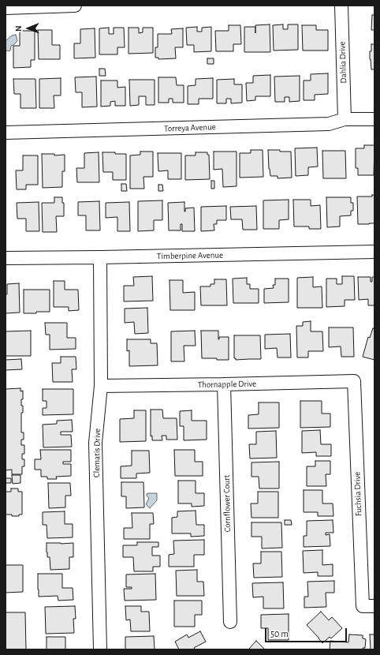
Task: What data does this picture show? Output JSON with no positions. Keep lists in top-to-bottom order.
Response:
{
  "streets": {
    "street": [
      "Dahlia Drive",
      "Torreya Avenue",
      "Timberpine Avenue",
      "Thornapple Drive",
      "Clematis Drive",
      "Fuchsia Drive",
      "Cornflower Court"
    ]
  },
  "crossings": [
    ["Dahlia Drive", "Torreya Avenue"],
    ["Timberpine Avenue", "Clematis Drive"],
    ["Thornapple Drive", "Clematis Drive"],
    ["Thornapple Drive", "Fuchsia Drive"],
    ["Thornapple Drive", "Cornflower Court"]
  ],
  "scale_bar": "50 m",
  "north": "left"
}
